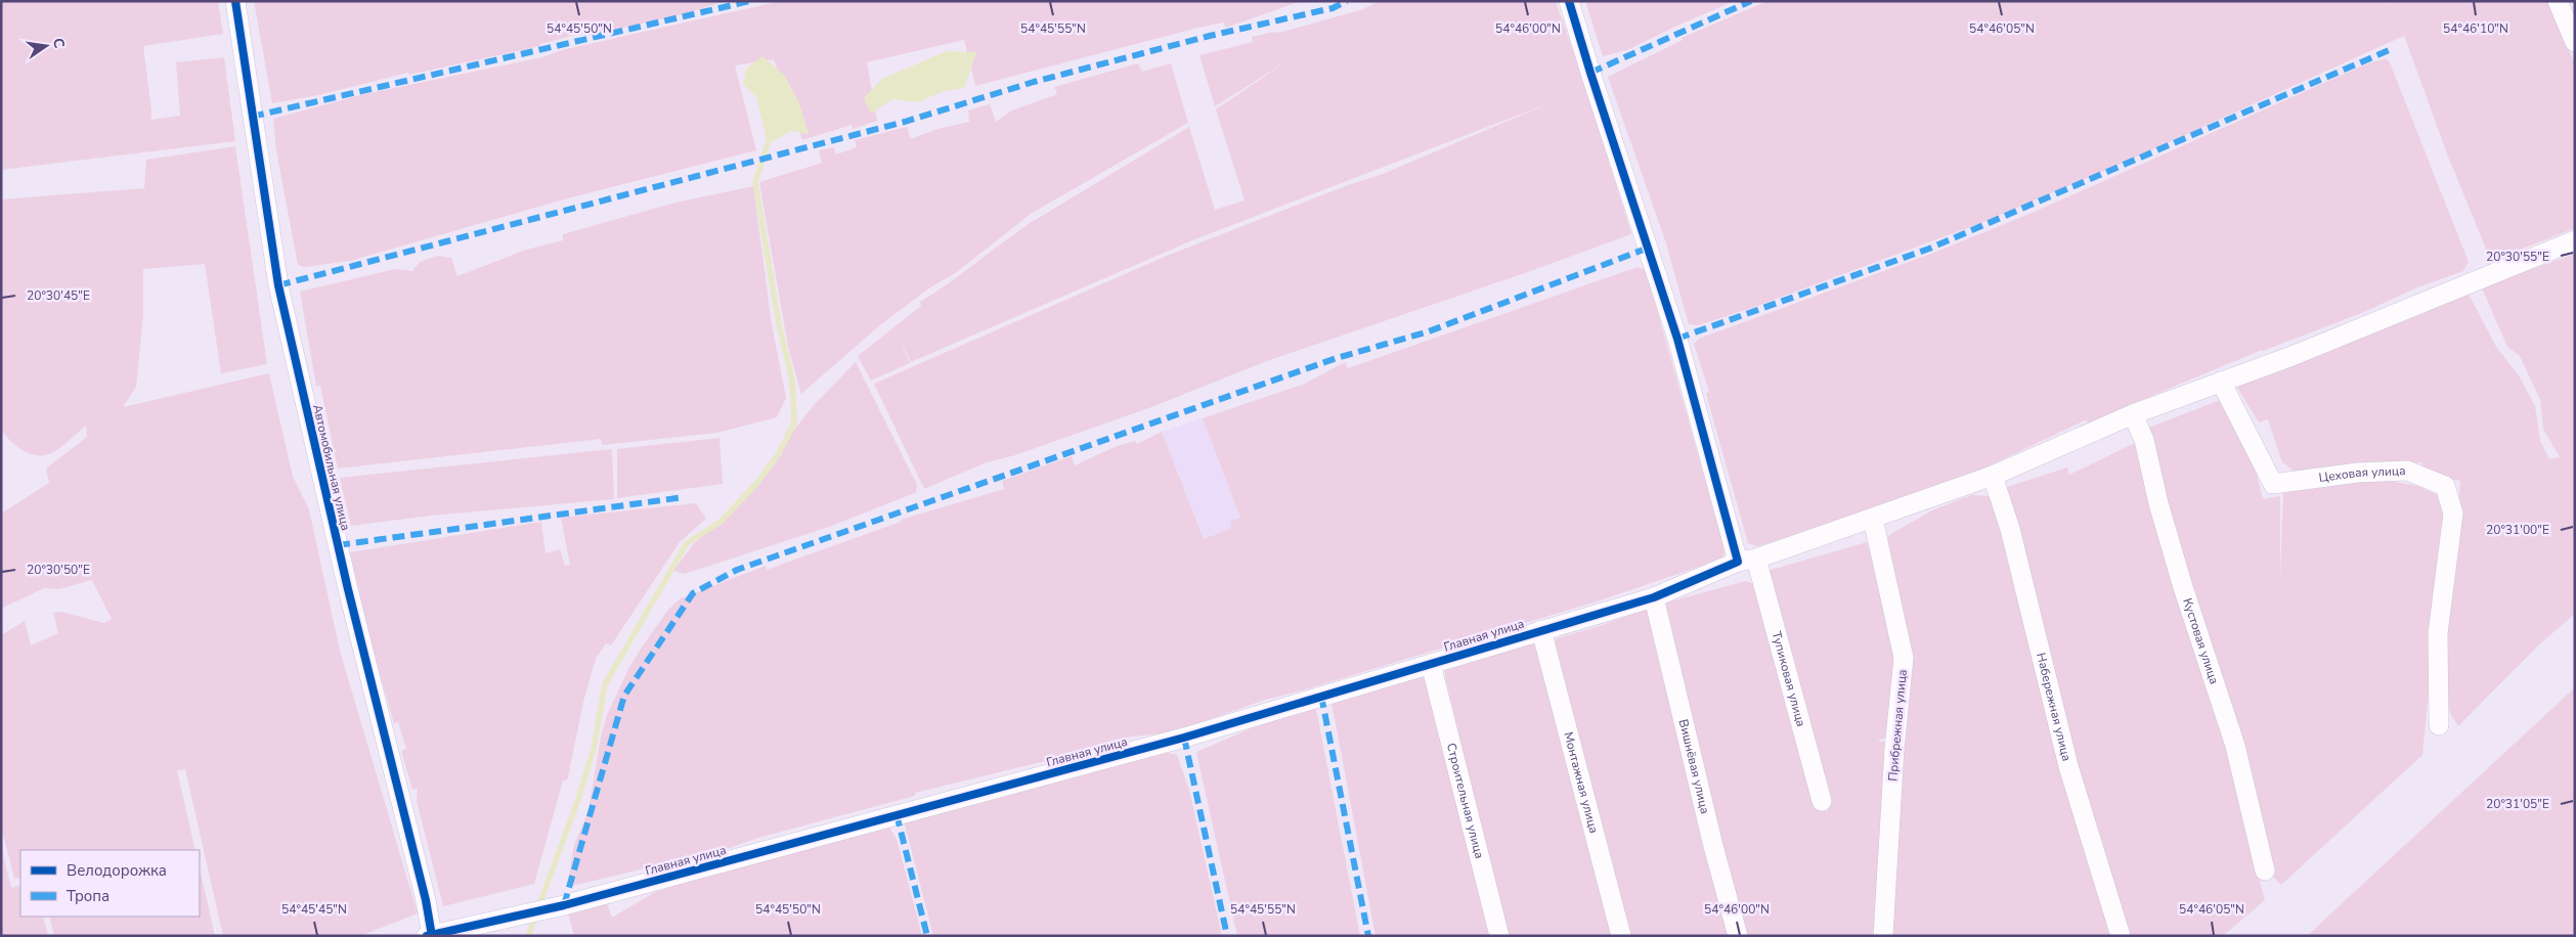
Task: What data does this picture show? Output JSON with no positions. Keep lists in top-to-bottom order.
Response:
{
  "streets": {
    "street": [
      "Автомобильная улица",
      "Цеховая улица",
      "Главная улица",
      "Кустовая улица",
      "Тупиковая улица",
      "Набережная улица",
      "Прибрежная улица",
      "Вишнёвая улица",
      "Монтажная улица",
      "Строительная улица"
    ]
  },
  "crossings": [
    ["Автомобильная улица", "Главная улица"],
    ["Цеховая улица", "Главная улица"],
    ["Главная улица", "Кустовая улица"],
    ["Главная улица", "Тупиковая улица"],
    ["Главная улица", "Набережная улица"],
    ["Главная улица", "Прибрежная улица"],
    ["Главная улица", "Вишнёвая улица"],
    ["Главная улица", "Монтажная улица"],
    ["Главная улица", "Строительная улица"]
  ],
  "legend": ["Велодорожка", "Тропа"],
  "north": "right",
  "coordinates": [
    "54°45'50\"N",
    "54°45'55\"N",
    "54°46'00\"N",
    "54°46'05\"N",
    "54°46'10\"N",
    "20°30'55\"E",
    "20°30'45\"E",
    "20°31'00\"E",
    "20°30'50\"E",
    "20°31'05\"E",
    "54°45'45\"N"
  ]
}
